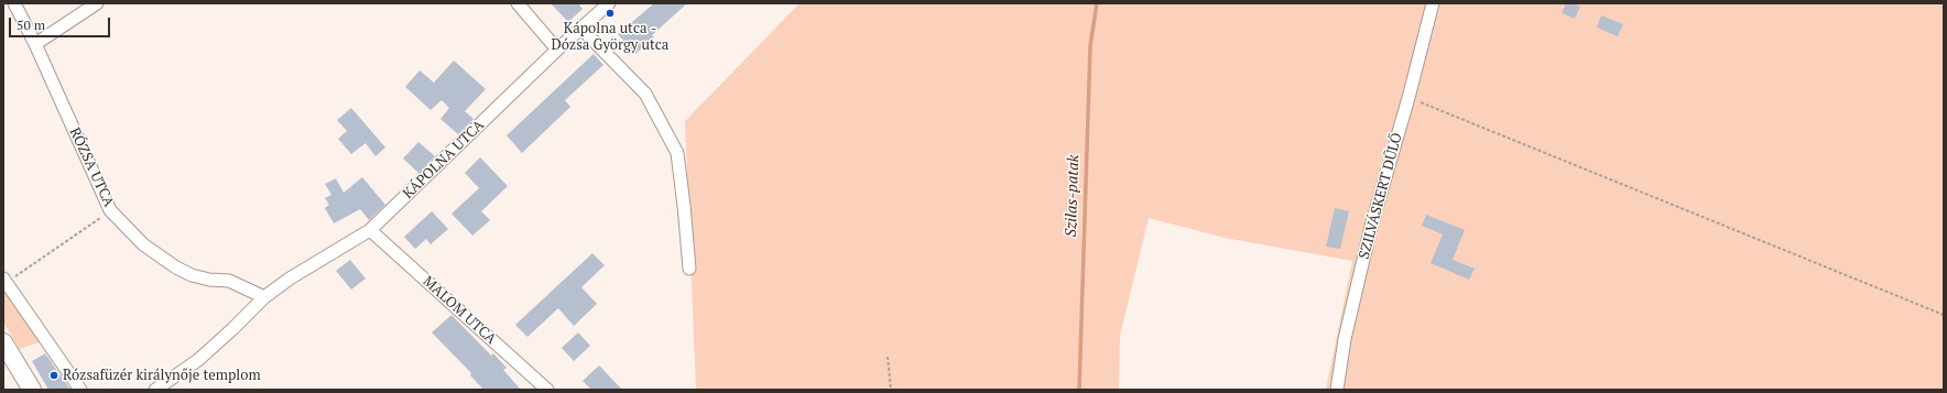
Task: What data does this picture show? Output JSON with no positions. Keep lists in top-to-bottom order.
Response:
{
  "streets": {
    "street": [
      "KÁPOLNA UTCA",
      "RÓZSA UTCA",
      "SZILVÁSKERT DŰLŐ",
      "MALOM UTCA"
    ]
  },
  "crossings": [
    ["KÁPOLNA UTCA", "RÓZSA UTCA"],
    ["KÁPOLNA UTCA", "MALOM UTCA"]
  ],
  "water": ["Szilas-patak"],
  "places": ["Kápolna utca - Dózsa György utca", "Rózsafüzér királynője templom"],
  "scale_bar": "50 m"
}
